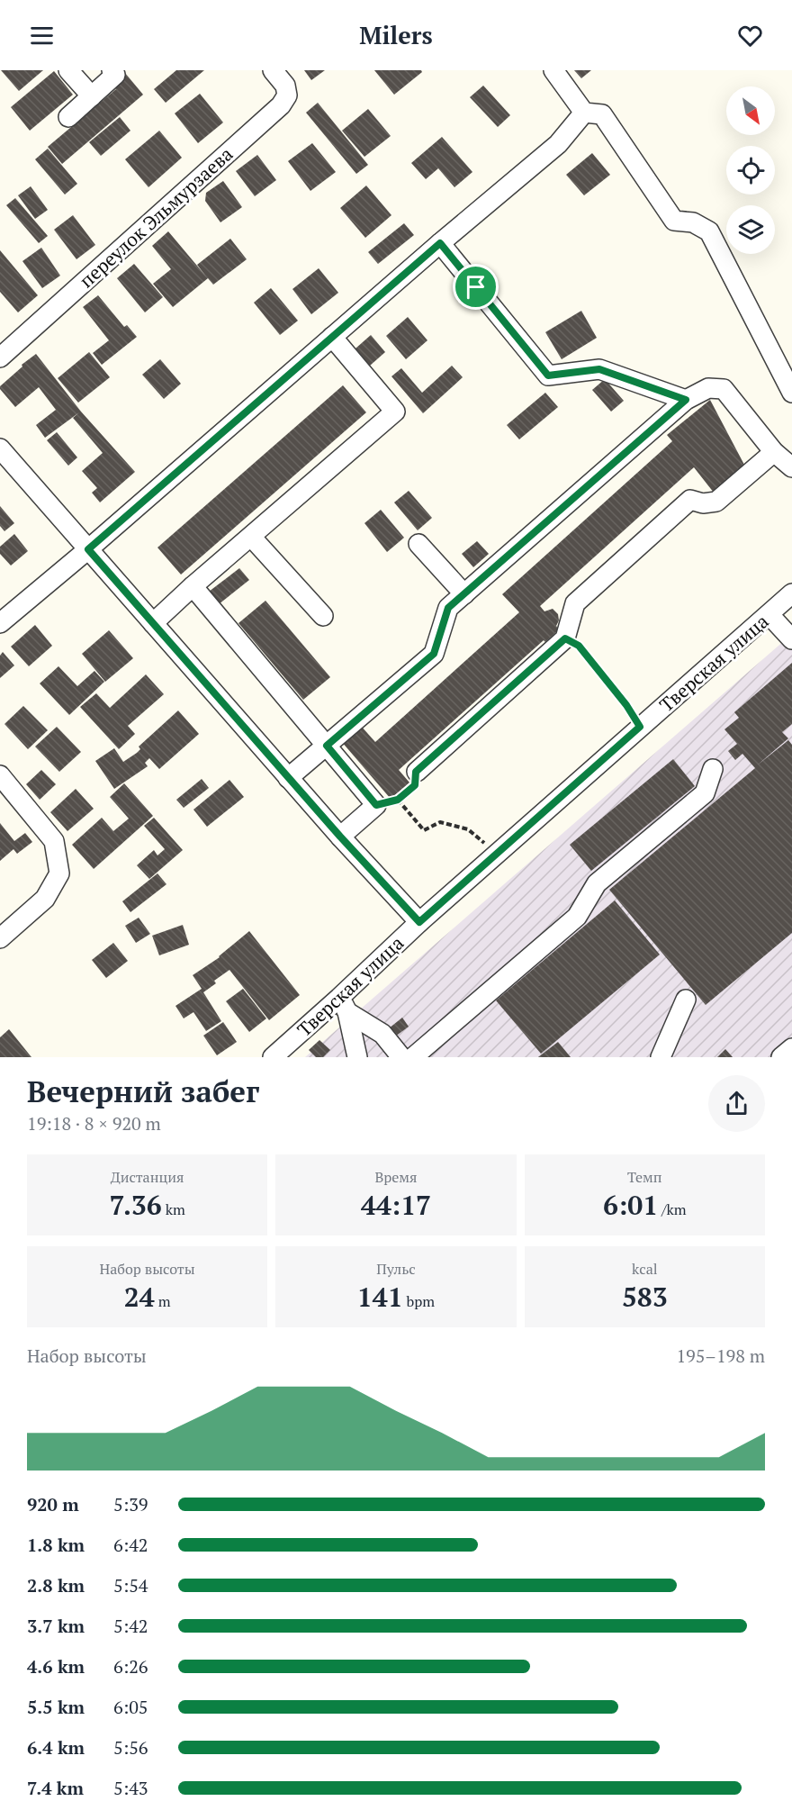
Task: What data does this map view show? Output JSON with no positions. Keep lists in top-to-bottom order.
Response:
{
  "streets": {
    "street": ["переулок Эльмурзаева", "Тверская улица"]
  },
  "north": "bottom right",
  "page": {
    "header": "Milers",
    "heading": ["Вечерний забег", "19:18 · 8 × 920 m"],
    "stats": [
      ["Дистанция", "7.36 km"],
      ["Время", "44:17"],
      ["Темп", "6:01 /km"],
      ["Набор высоты", "24 m"],
      ["Пульс", "141 bpm"],
      ["kcal", "583"]
    ],
    "chart": ["Набор высоты", "195–198 m"],
    "list": [
      {
        "name": "920 m",
        "note": "5:39"
      },
      {
        "name": "1.8 km",
        "note": "6:42"
      },
      {
        "name": "2.8 km",
        "note": "5:54"
      },
      {
        "name": "3.7 km",
        "note": "5:42"
      },
      {
        "name": "4.6 km",
        "note": "6:26"
      },
      {
        "name": "5.5 km",
        "note": "6:05"
      },
      {
        "name": "6.4 km",
        "note": "5:56"
      },
      {
        "name": "7.4 km",
        "note": "5:43"
      }
    ]
  }
}
